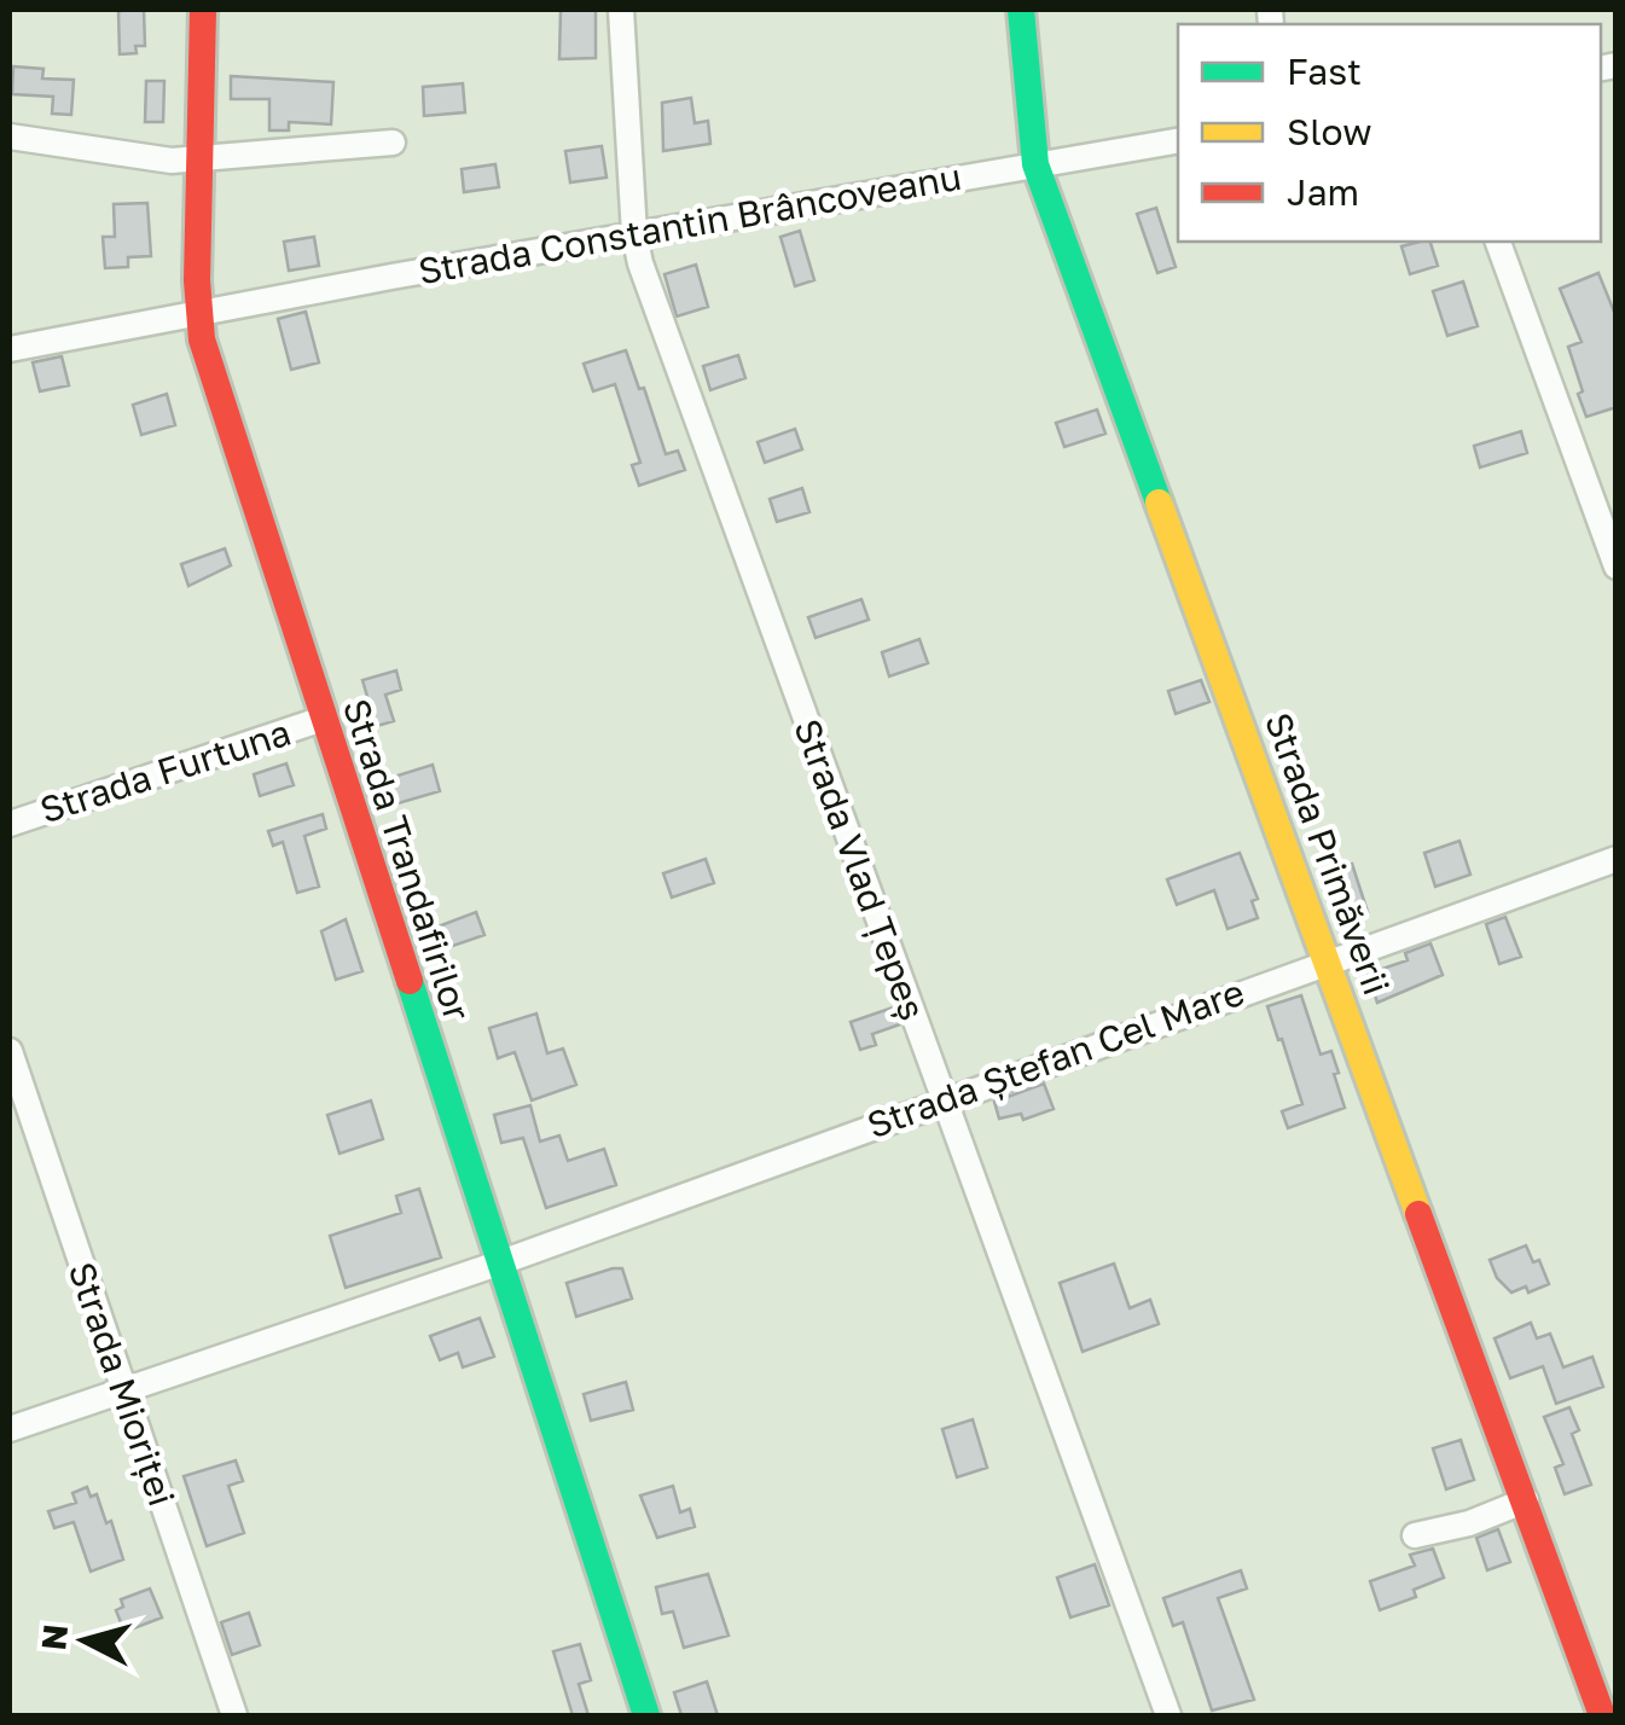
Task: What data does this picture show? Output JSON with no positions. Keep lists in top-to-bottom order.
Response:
{
  "streets": {
    "street": [
      "Strada Constantin Brâncoveanu",
      "Strada Furtuna",
      "Strada Primăverii",
      "Strada Trandafirilor",
      "Strada Vlad Țepeș",
      "Strada Ștefan Cel Mare",
      "Strada Mioriței"
    ]
  },
  "crossings": [
    ["Strada Constantin Brâncoveanu", "Strada Primăverii"],
    ["Strada Constantin Brâncoveanu", "Strada Trandafirilor"],
    ["Strada Constantin Brâncoveanu", "Strada Vlad Țepeș"],
    ["Strada Furtuna", "Strada Trandafirilor"],
    ["Strada Primăverii", "Strada Ștefan Cel Mare"],
    ["Strada Trandafirilor", "Strada Ștefan Cel Mare"],
    ["Strada Vlad Țepeș", "Strada Ștefan Cel Mare"],
    ["Strada Ștefan Cel Mare", "Strada Mioriței"]
  ],
  "legend": ["Fast", "Slow", "Jam"],
  "north": "left"
}
